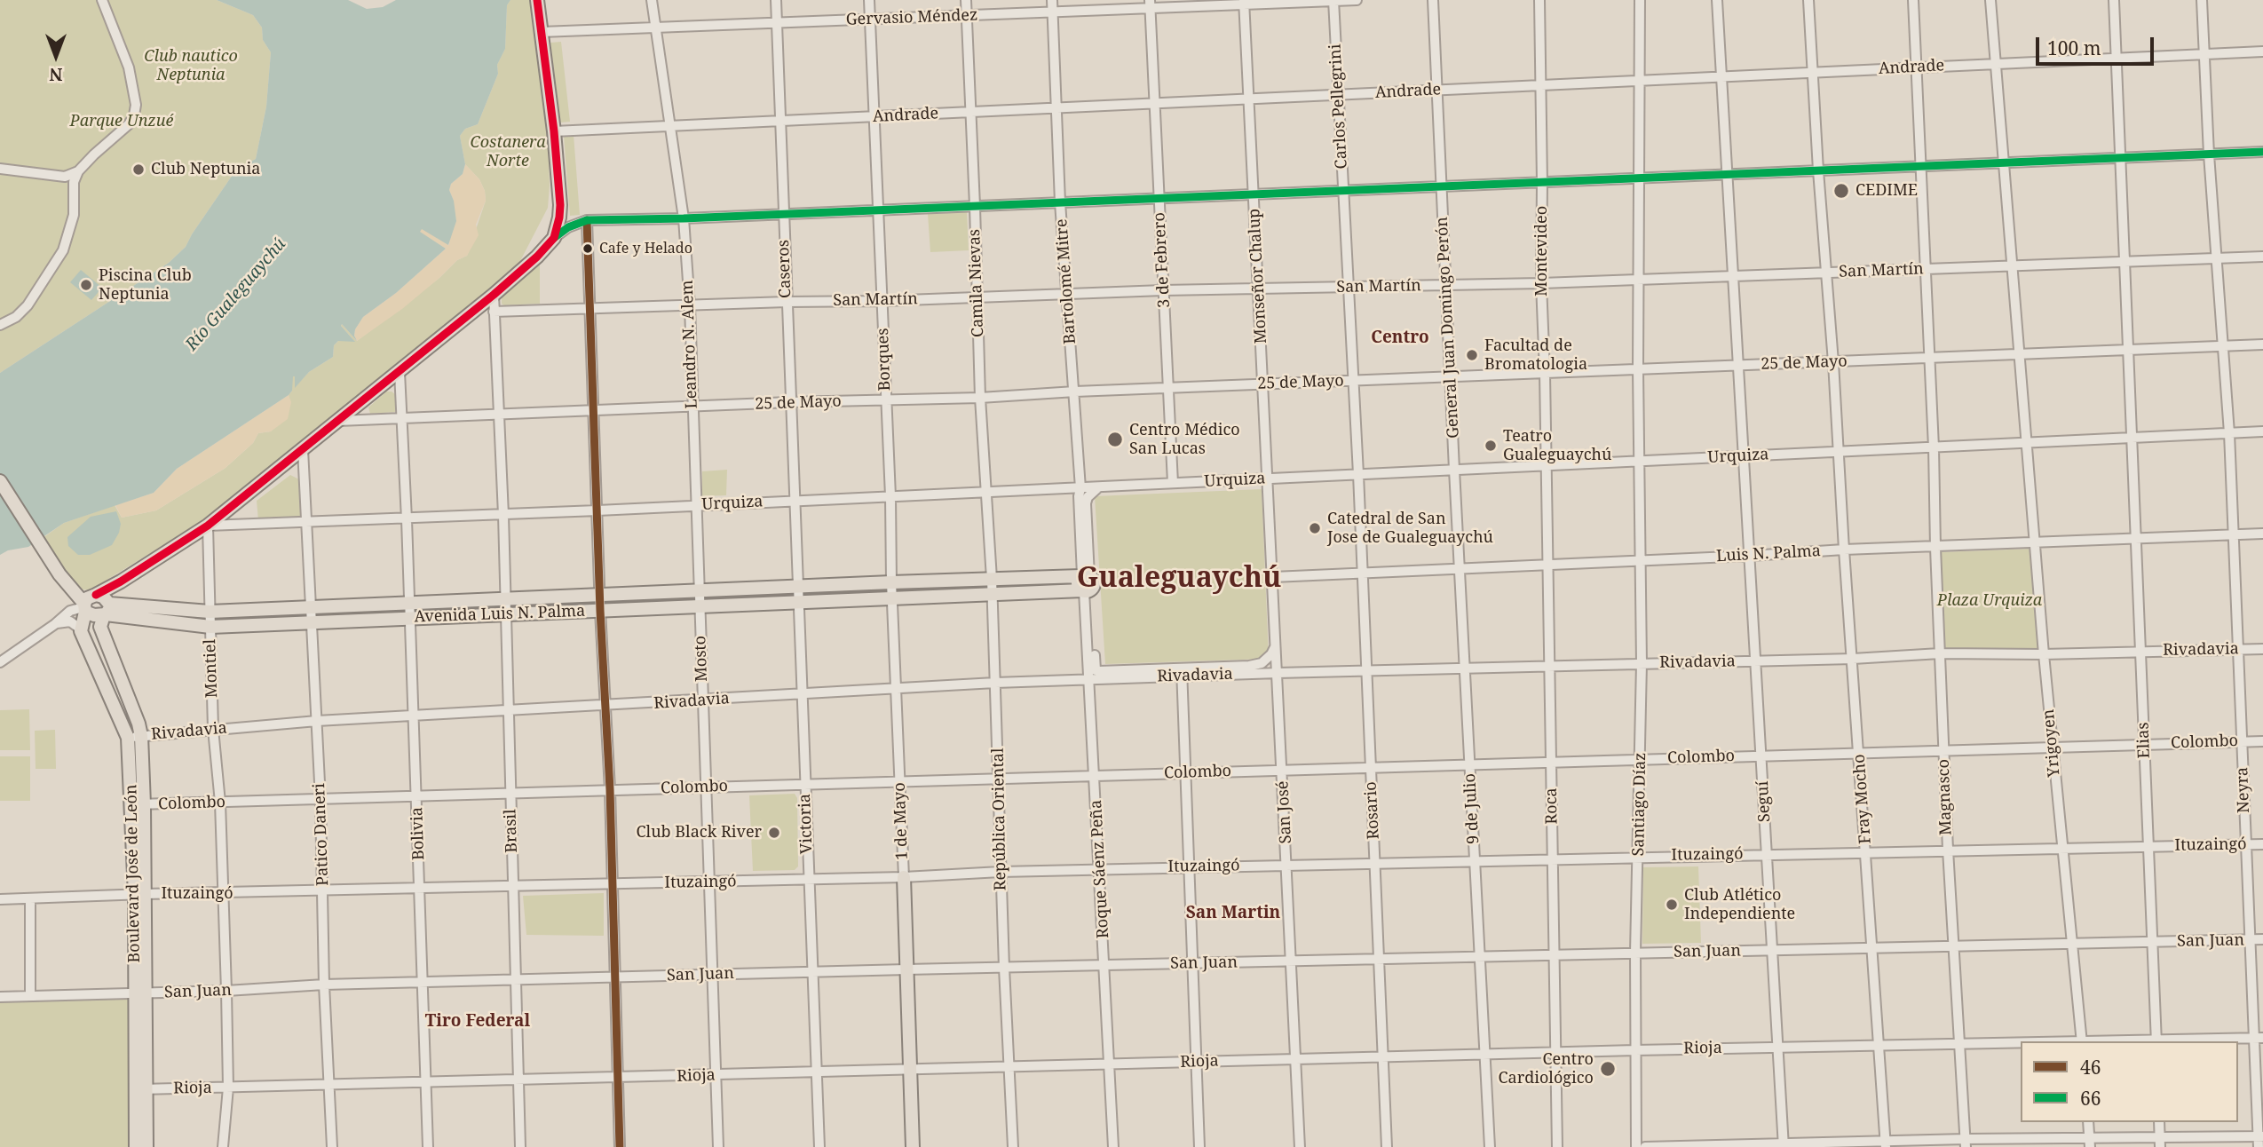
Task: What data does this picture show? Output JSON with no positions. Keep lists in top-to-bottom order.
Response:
{
  "streets": {
    "main road": ["Avenida Luis N. Palma", "1 de Mayo", "Boulevard José de León"],
    "street": [
      "Gervasio Méndez",
      "Andrade",
      "Carlos Pellegrini",
      "Montevideo",
      "3 de Febrero",
      "Caseros",
      "San Martín",
      "Monseñor Chalup",
      "Bartolomé Mitre",
      "Camila Nievas",
      "General Juan Domingo Perón",
      "Leandro N. Alem",
      "Borques",
      "25 de Mayo",
      "Urquiza",
      "Luis N. Palma",
      "Rivadavia",
      "Mosto",
      "Montiel",
      "Elias",
      "Colombo",
      "Yrigoyen",
      "Neyra",
      "Magnasco",
      "Fray Mocho",
      "Seguí",
      "Santiago Díaz",
      "Roca",
      "9 de Julio",
      "Rosario",
      "San José",
      "República Oriental",
      "Victoria",
      "Brasil",
      "Bolivia",
      "Patico Daneri",
      "Ituzaingó",
      "Roque Sáenz Peña",
      "San Juan",
      "Rioja"
    ]
  },
  "crossings": [
    ["Gervasio Méndez", "Carlos Pellegrini"],
    ["Gervasio Méndez", "3 de Febrero"],
    ["Gervasio Méndez", "Caseros"],
    ["Gervasio Méndez", "Monseñor Chalup"],
    ["Gervasio Méndez", "Bartolomé Mitre"],
    ["Gervasio Méndez", "Camila Nievas"],
    ["Gervasio Méndez", "Leandro N. Alem"],
    ["Gervasio Méndez", "Borques"],
    ["Andrade", "Carlos Pellegrini"],
    ["Andrade", "Montevideo"],
    ["Andrade", "3 de Febrero"],
    ["Andrade", "Caseros"],
    ["Andrade", "Monseñor Chalup"],
    ["Andrade", "Bartolomé Mitre"],
    ["Andrade", "Camila Nievas"],
    ["Andrade", "General Juan Domingo Perón"],
    ["Andrade", "Leandro N. Alem"],
    ["Andrade", "Borques"],
    ["Andrade", "Elias"],
    ["Andrade", "Yrigoyen"],
    ["Andrade", "Neyra"],
    ["Andrade", "Magnasco"],
    ["Andrade", "Fray Mocho"],
    ["Andrade", "Seguí"],
    ["Andrade", "Santiago Díaz"],
    ["Carlos Pellegrini", "San Martín"],
    ["Carlos Pellegrini", "25 de Mayo"],
    ["Carlos Pellegrini", "Urquiza"],
    ["Carlos Pellegrini", "Rosario"],
    ["Montevideo", "San Martín"],
    ["Montevideo", "25 de Mayo"],
    ["Montevideo", "Urquiza"],
    ["Montevideo", "Roca"],
    ["3 de Febrero", "San Martín"],
    ["3 de Febrero", "25 de Mayo"],
    ["3 de Febrero", "Urquiza"],
    ["Caseros", "San Martín"],
    ["Caseros", "25 de Mayo"],
    ["Caseros", "Urquiza"],
    ["Caseros", "Victoria"],
    ["San Martín", "Monseñor Chalup"],
    ["San Martín", "Bartolomé Mitre"],
    ["San Martín", "Camila Nievas"],
    ["San Martín", "General Juan Domingo Perón"],
    ["San Martín", "Leandro N. Alem"],
    ["San Martín", "Borques"],
    ["San Martín", "Elias"],
    ["San Martín", "Yrigoyen"],
    ["San Martín", "Neyra"],
    ["San Martín", "Magnasco"],
    ["San Martín", "Fray Mocho"],
    ["San Martín", "Seguí"],
    ["San Martín", "Santiago Díaz"],
    ["San Martín", "Brasil"],
    ["Monseñor Chalup", "25 de Mayo"],
    ["Monseñor Chalup", "Urquiza"],
    ["Monseñor Chalup", "San José"],
    ["Bartolomé Mitre", "25 de Mayo"],
    ["Bartolomé Mitre", "Urquiza"],
    ["Camila Nievas", "25 de Mayo"],
    ["Camila Nievas", "Urquiza"],
    ["Camila Nievas", "República Oriental"],
    ["General Juan Domingo Perón", "25 de Mayo"],
    ["General Juan Domingo Perón", "Urquiza"],
    ["General Juan Domingo Perón", "9 de Julio"],
    ["Leandro N. Alem", "25 de Mayo"],
    ["Leandro N. Alem", "Urquiza"],
    ["Leandro N. Alem", "Mosto"],
    ["Borques", "25 de Mayo"],
    ["Borques", "Urquiza"],
    ["Borques", "1 de Mayo"],
    ["25 de Mayo", "Elias"],
    ["25 de Mayo", "Yrigoyen"],
    ["25 de Mayo", "Neyra"],
    ["25 de Mayo", "Magnasco"],
    ["25 de Mayo", "Fray Mocho"],
    ["25 de Mayo", "Seguí"],
    ["25 de Mayo", "Santiago Díaz"],
    ["25 de Mayo", "Brasil"],
    ["25 de Mayo", "Bolivia"],
    ["Urquiza", "Mosto"],
    ["Urquiza", "Montiel"],
    ["Urquiza", "Elias"],
    ["Urquiza", "Yrigoyen"],
    ["Urquiza", "Neyra"],
    ["Urquiza", "Magnasco"],
    ["Urquiza", "Fray Mocho"],
    ["Urquiza", "Seguí"],
    ["Urquiza", "Santiago Díaz"],
    ["Urquiza", "Roca"],
    ["Urquiza", "9 de Julio"],
    ["Urquiza", "Rosario"],
    ["Urquiza", "San José"],
    ["Urquiza", "República Oriental"],
    ["Urquiza", "1 de Mayo"],
    ["Urquiza", "Victoria"],
    ["Urquiza", "Brasil"],
    ["Urquiza", "Bolivia"],
    ["Urquiza", "Patico Daneri"],
    ["Luis N. Palma", "Elias"],
    ["Luis N. Palma", "Yrigoyen"],
    ["Luis N. Palma", "Neyra"],
    ["Luis N. Palma", "Magnasco"],
    ["Luis N. Palma", "Fray Mocho"],
    ["Luis N. Palma", "Seguí"],
    ["Luis N. Palma", "Santiago Díaz"],
    ["Luis N. Palma", "Roca"],
    ["Luis N. Palma", "9 de Julio"],
    ["Luis N. Palma", "Rosario"],
    ["Luis N. Palma", "San José"],
    ["Avenida Luis N. Palma", "Rivadavia"],
    ["Avenida Luis N. Palma", "Mosto"],
    ["Avenida Luis N. Palma", "Montiel"],
    ["Avenida Luis N. Palma", "República Oriental"],
    ["Avenida Luis N. Palma", "1 de Mayo"],
    ["Avenida Luis N. Palma", "Victoria"],
    ["Avenida Luis N. Palma", "Brasil"],
    ["Avenida Luis N. Palma", "Bolivia"],
    ["Avenida Luis N. Palma", "Patico Daneri"],
    ["Avenida Luis N. Palma", "Roque Sáenz Peña"],
    ["Avenida Luis N. Palma", "Boulevard José de León"],
    ["Rivadavia", "Mosto"],
    ["Rivadavia", "Montiel"],
    ["Rivadavia", "Elias"],
    ["Rivadavia", "Yrigoyen"],
    ["Rivadavia", "Neyra"],
    ["Rivadavia", "Magnasco"],
    ["Rivadavia", "Fray Mocho"],
    ["Rivadavia", "Seguí"],
    ["Rivadavia", "Santiago Díaz"],
    ["Rivadavia", "Roca"],
    ["Rivadavia", "9 de Julio"],
    ["Rivadavia", "Rosario"],
    ["Rivadavia", "San José"],
    ["Rivadavia", "República Oriental"],
    ["Rivadavia", "1 de Mayo"],
    ["Rivadavia", "Victoria"],
    ["Rivadavia", "Brasil"],
    ["Rivadavia", "Bolivia"],
    ["Rivadavia", "Patico Daneri"],
    ["Rivadavia", "Roque Sáenz Peña"],
    ["Rivadavia", "Boulevard José de León"],
    ["Mosto", "Colombo"],
    ["Mosto", "Ituzaingó"],
    ["Mosto", "San Juan"],
    ["Mosto", "Rioja"],
    ["Montiel", "Colombo"],
    ["Montiel", "Ituzaingó"],
    ["Montiel", "San Juan"],
    ["Montiel", "Rioja"],
    ["Elias", "Colombo"],
    ["Elias", "Ituzaingó"],
    ["Elias", "San Juan"],
    ["Elias", "Rioja"],
    ["Colombo", "Yrigoyen"],
    ["Colombo", "Neyra"],
    ["Colombo", "Magnasco"],
    ["Colombo", "Fray Mocho"],
    ["Colombo", "Seguí"],
    ["Colombo", "Santiago Díaz"],
    ["Colombo", "Roca"],
    ["Colombo", "9 de Julio"],
    ["Colombo", "Rosario"],
    ["Colombo", "San José"],
    ["Colombo", "República Oriental"],
    ["Colombo", "1 de Mayo"],
    ["Colombo", "Victoria"],
    ["Colombo", "Brasil"],
    ["Colombo", "Bolivia"],
    ["Colombo", "Patico Daneri"],
    ["Colombo", "Roque Sáenz Peña"],
    ["Colombo", "Boulevard José de León"],
    ["Yrigoyen", "Ituzaingó"],
    ["Yrigoyen", "San Juan"],
    ["Neyra", "Ituzaingó"],
    ["Neyra", "San Juan"],
    ["Neyra", "Rioja"],
    ["Magnasco", "Ituzaingó"],
    ["Magnasco", "San Juan"],
    ["Magnasco", "Rioja"],
    ["Fray Mocho", "Ituzaingó"],
    ["Fray Mocho", "San Juan"],
    ["Fray Mocho", "Rioja"],
    ["Seguí", "Ituzaingó"],
    ["Seguí", "San Juan"],
    ["Seguí", "Rioja"],
    ["Santiago Díaz", "Ituzaingó"],
    ["Santiago Díaz", "San Juan"],
    ["Santiago Díaz", "Rioja"],
    ["Roca", "Ituzaingó"],
    ["Roca", "San Juan"],
    ["Roca", "Rioja"],
    ["9 de Julio", "Ituzaingó"],
    ["9 de Julio", "San Juan"],
    ["9 de Julio", "Rioja"],
    ["Rosario", "Ituzaingó"],
    ["Rosario", "San Juan"],
    ["Rosario", "Rioja"],
    ["San José", "Ituzaingó"],
    ["San José", "San Juan"],
    ["San José", "Rioja"],
    ["República Oriental", "Ituzaingó"],
    ["República Oriental", "San Juan"],
    ["República Oriental", "Rioja"],
    ["1 de Mayo", "Ituzaingó"],
    ["1 de Mayo", "San Juan"],
    ["1 de Mayo", "Rioja"],
    ["Victoria", "Ituzaingó"],
    ["Victoria", "San Juan"],
    ["Victoria", "Rioja"],
    ["Brasil", "Ituzaingó"],
    ["Brasil", "San Juan"],
    ["Brasil", "Rioja"],
    ["Bolivia", "Ituzaingó"],
    ["Bolivia", "San Juan"],
    ["Bolivia", "Rioja"],
    ["Patico Daneri", "Ituzaingó"],
    ["Patico Daneri", "San Juan"],
    ["Patico Daneri", "Rioja"],
    ["Ituzaingó", "Roque Sáenz Peña"],
    ["Ituzaingó", "Boulevard José de León"],
    ["Roque Sáenz Peña", "San Juan"],
    ["Roque Sáenz Peña", "Rioja"],
    ["Boulevard José de León", "San Juan"],
    ["Boulevard José de León", "Rioja"]
  ],
  "districts": [
    "Centro",
    "Gualeguaychú",
    "San Martin",
    "Tiro Federal"
  ],
  "water": ["Río Gualeguaychú"],
  "parks": [
    "Club nautico Neptunia",
    "Parque Unzué",
    "Costanera Norte",
    "Plaza Urquiza"
  ],
  "places": [
    "Club Neptunia",
    "CEDIME",
    "Cafe y Helado",
    "Piscina Club Neptunia",
    "Facultad de Bromatologia",
    "Centro Médico San Lucas",
    "Teatro Gualeguaychú",
    "Catedral de San Jose de Gualeguaychú",
    "Club Black River",
    "Club Atlético Independiente",
    "Centro Cardiológico"
  ],
  "lines": ["transit line 66", "transit line 46"],
  "legend": ["46", "66"],
  "scale_bar": "100 m",
  "north": "bottom"
}
